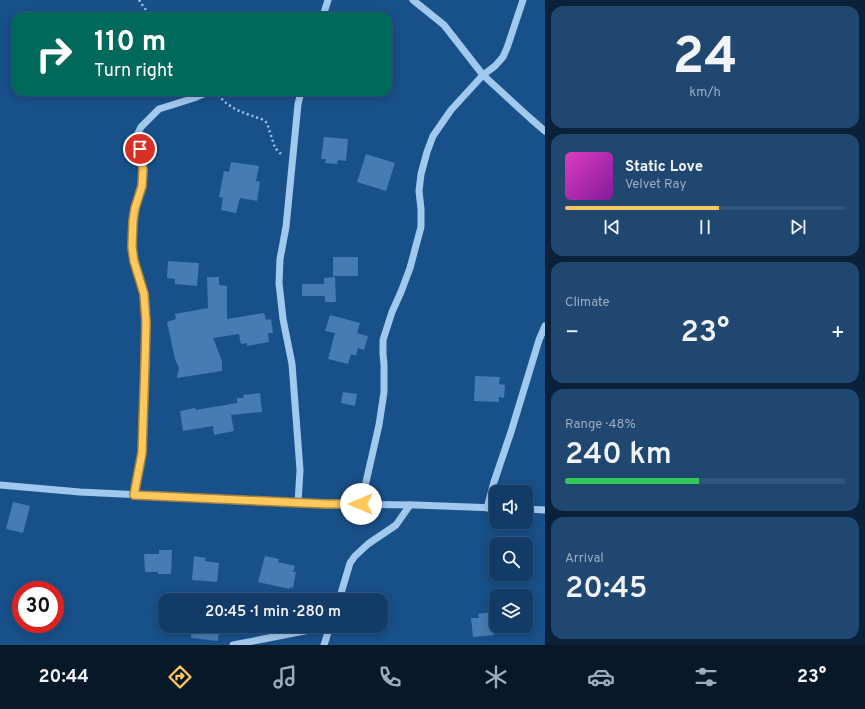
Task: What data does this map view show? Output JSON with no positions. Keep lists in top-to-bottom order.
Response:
{
  "page": {
    "tile": [
      ["24", "km/h"],
      "Climate",
      ["Range · 48%", "240 km"],
      ["Arrival", "20:45"]
    ],
    "turn": ["110 m", "Turn right"],
    "song": ["Static Love", "Velvet Ray"],
    "heat": ["−", "23°", "+"],
    "limit": "30",
    "trip": "20:45 · 1 min · 280 m",
    "tabs": ["20:44", "23°"]
  }
}
